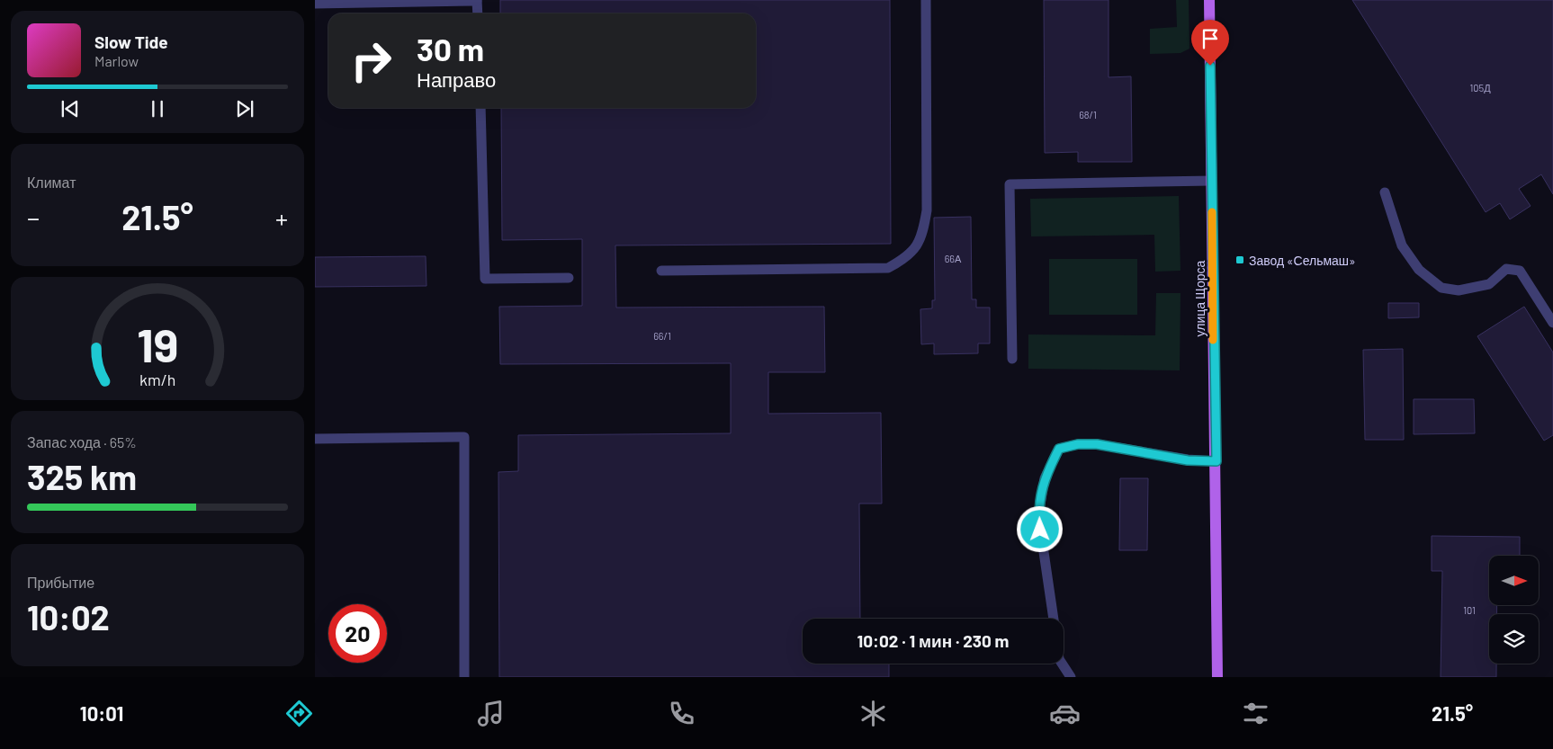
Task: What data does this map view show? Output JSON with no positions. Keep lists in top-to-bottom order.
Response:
{
  "streets": {
    "main road": ["улица Щорса"]
  },
  "places": {
    "transit": ["Завод «Сельмаш»"]
  },
  "house_numbers": [
    "105Д",
    "68/1",
    "66А",
    "66/1",
    "101"
  ],
  "north": "right",
  "page": {
    "turn": ["30 m", "Направо"],
    "song": ["Slow Tide", "Marlow"],
    "tile": [
      "Климат",
      ["Запас хода · 65%", "325 km"],
      ["Прибытие", "10:02"]
    ],
    "heat": ["−", "21.5°", "+"],
    "limit": "20",
    "trip": "10:02 · 1 мин · 230 m",
    "tabs": ["10:01", "21.5°"],
    "gauge": ["19", "km/h"]
  }
}
